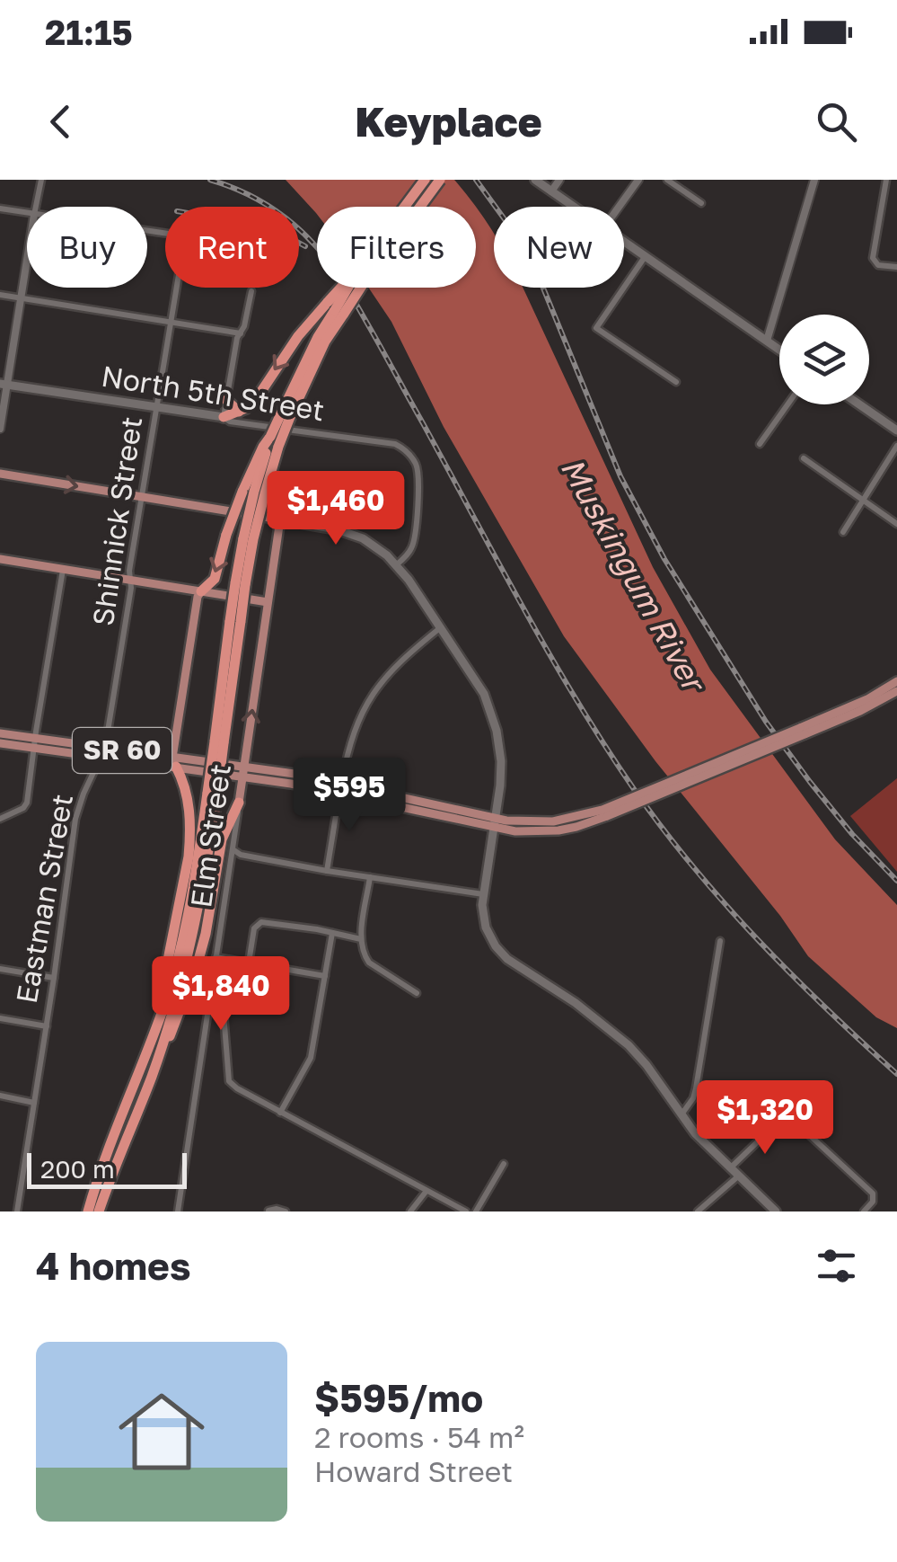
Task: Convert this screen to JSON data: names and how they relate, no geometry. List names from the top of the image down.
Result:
{
  "streets": {
    "main road": ["North 5th Street", "SR 60", "Elm Street"],
    "street": ["Shinnick Street", "Eastman Street"]
  },
  "crossings": [
    ["North 5th Street", "Shinnick Street"],
    ["Shinnick Street", "SR 60"],
    ["Shinnick Street", "Eastman Street"],
    ["SR 60", "Elm Street"],
    ["SR 60", "Eastman Street"]
  ],
  "water": ["Muskingum River"],
  "scale_bar": "200 m",
  "page": {
    "status": "21:15",
    "header": "Keyplace",
    "chip": [
      "Buy",
      "Rent",
      "Filters",
      "New"
    ],
    "price": [
      "$1,460",
      "$595",
      "$1,840",
      "$1,320"
    ],
    "scale": "200 m",
    "heading": "4 homes",
    "list": [
      {
        "name": "$595/mo",
        "note": "2 rooms · 54 m² · Howard Street"
      }
    ]
  }
}
